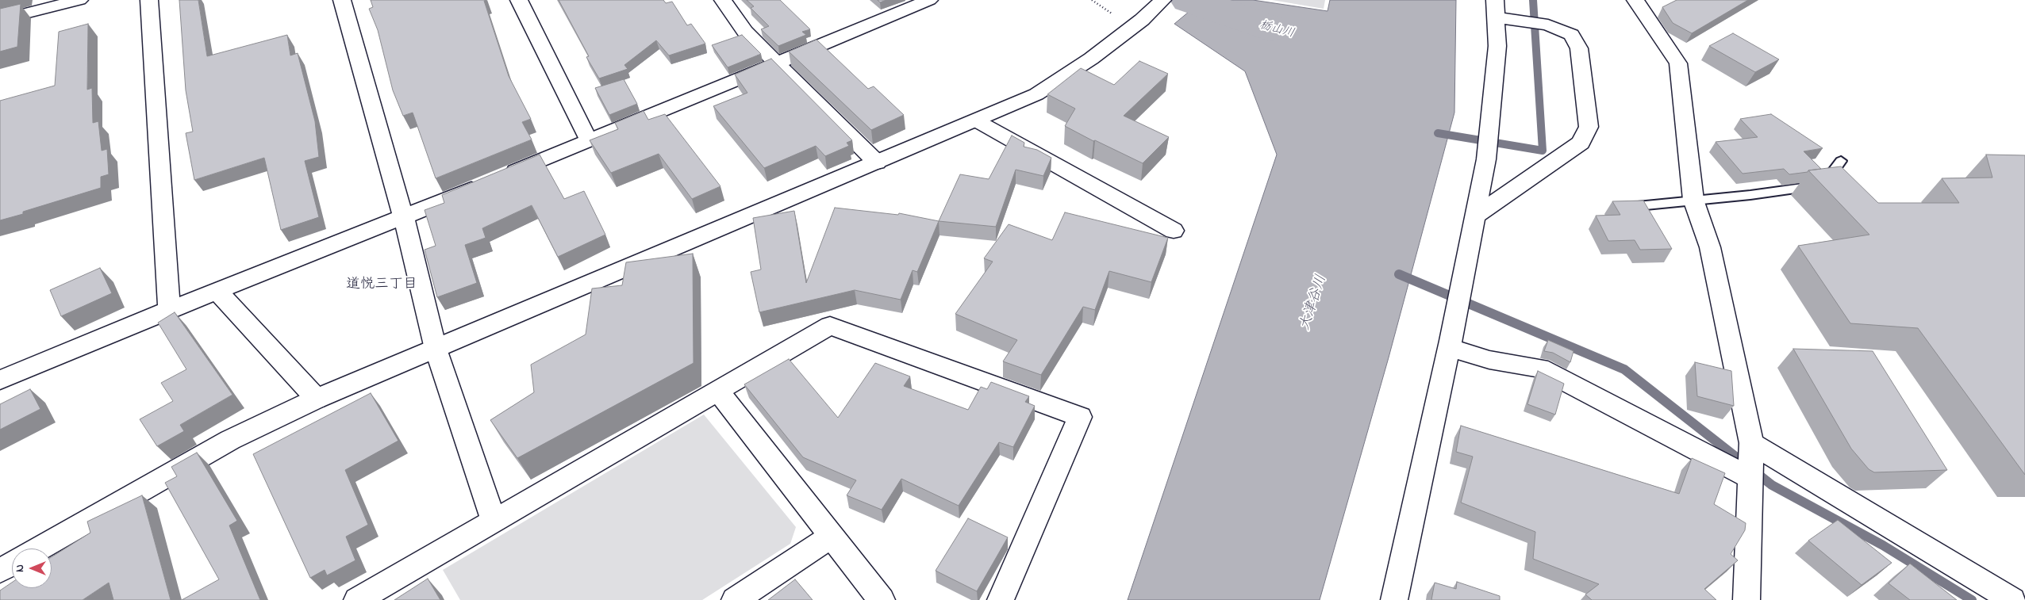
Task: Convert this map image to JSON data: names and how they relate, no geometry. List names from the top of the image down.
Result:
{
  "districts": ["道悦三丁目"],
  "water": ["栃山川", "大津谷川"],
  "north": "left"
}
